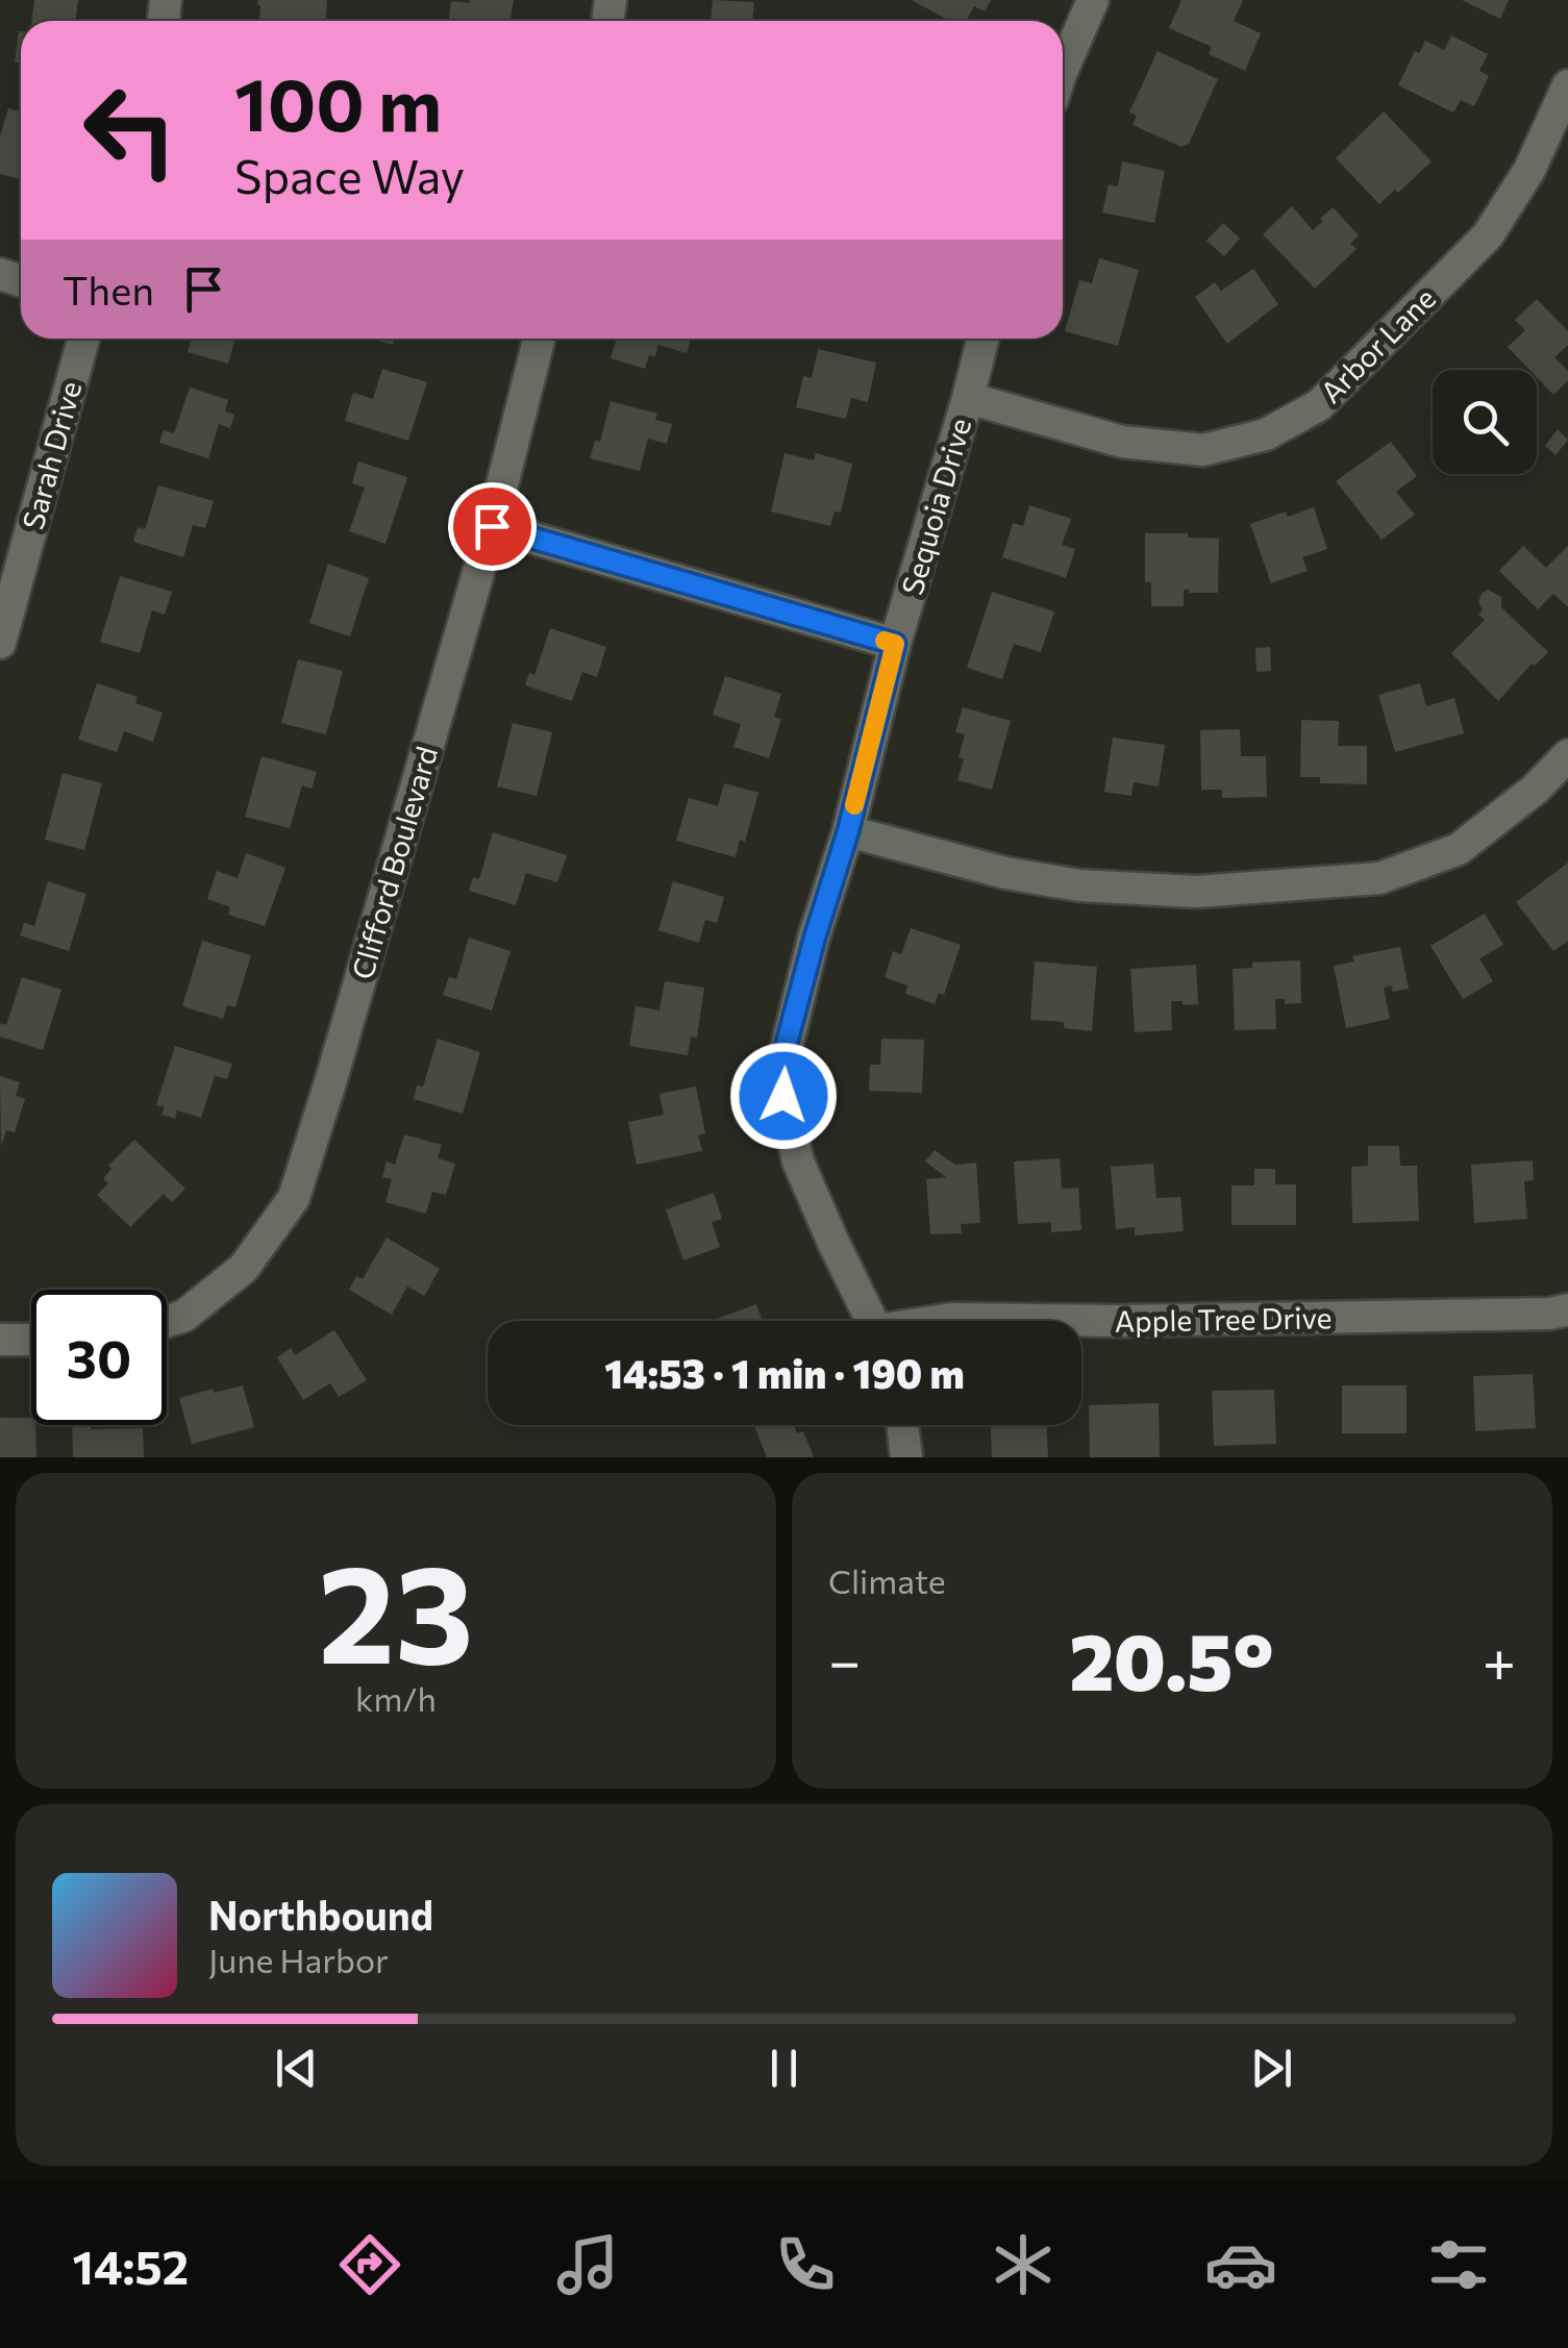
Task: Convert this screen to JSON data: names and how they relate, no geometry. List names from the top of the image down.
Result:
{
  "streets": {
    "street": [
      "Arbor Lane",
      "Sarah Drive",
      "Sequoia Drive",
      "Clifford Boulevard",
      "Apple Tree Drive"
    ]
  },
  "crossings": [
    ["Arbor Lane", "Sequoia Drive"]
  ],
  "page": {
    "turn": ["100 m", "Space Way"],
    "then": "Then",
    "limit": "30",
    "trip": "14:53 · 1 min · 190 m",
    "tile": [
      ["23", "km/h"],
      "Climate"
    ],
    "heat": ["−", "20.5°", "+"],
    "song": ["Northbound", "June Harbor"],
    "tabs": "14:52"
  }
}
